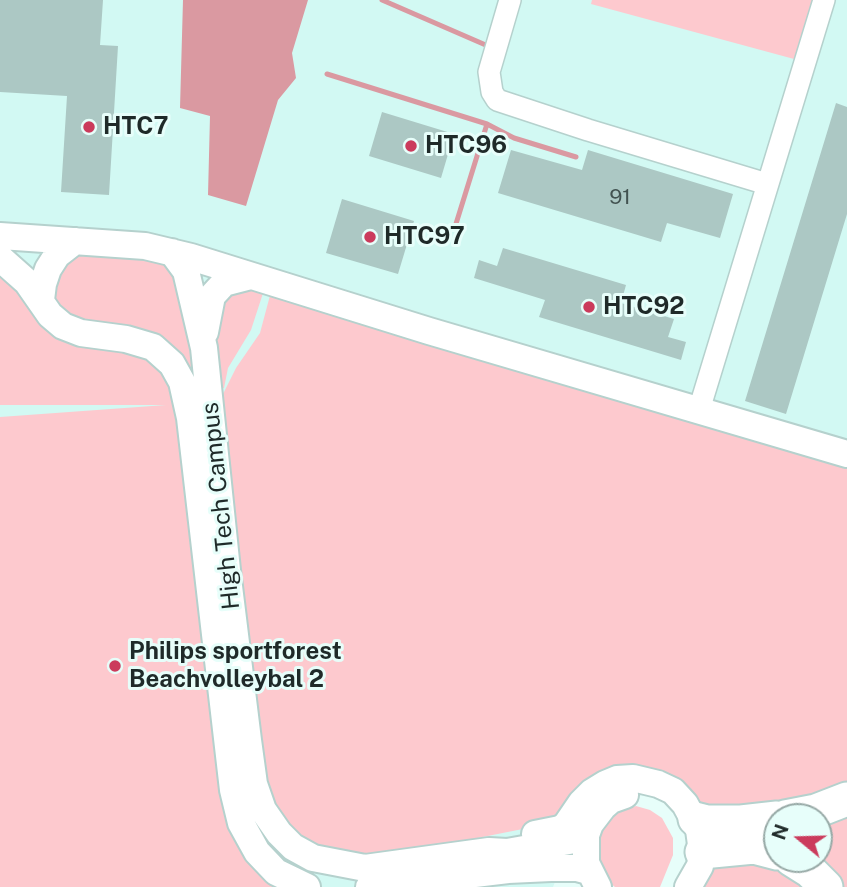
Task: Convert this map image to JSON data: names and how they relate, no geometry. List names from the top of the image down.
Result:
{
  "streets": {
    "street": ["High Tech Campus"]
  },
  "places": [
    "HTC7",
    "HTC96",
    "HTC97",
    "HTC92",
    "Philips sportforest Beachvolleybal 2"
  ],
  "house_numbers": ["91"],
  "north": "left"
}
